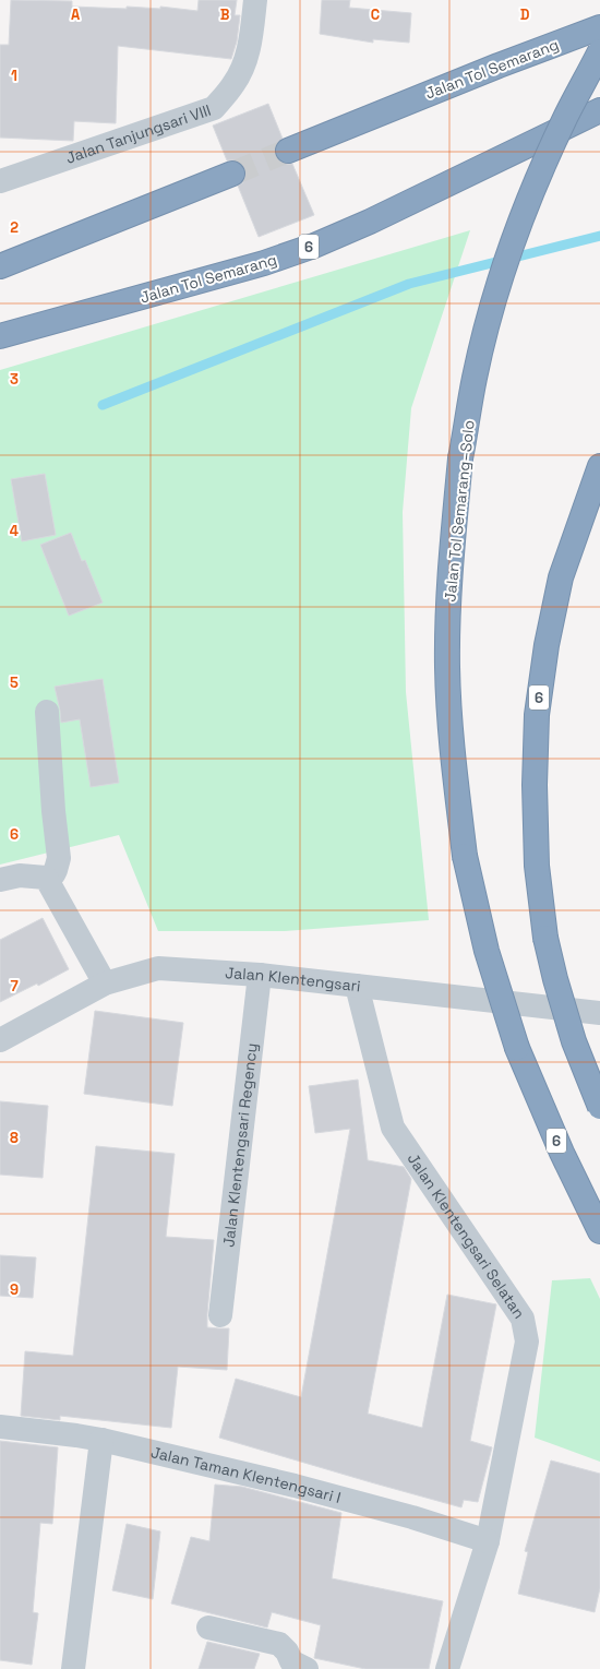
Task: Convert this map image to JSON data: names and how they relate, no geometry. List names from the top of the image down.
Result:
{
  "streets": {
    "highway": ["Jalan Tol Semarang", "6", "Jalan Tol Semarang–Solo"],
    "street": [
      "Jalan Tanjungsari VIII",
      "Jalan Klentengsari",
      "Jalan Klentengsari Regency",
      "Jalan Klentengsari Selatan",
      "Jalan Taman Klentengsari I"
    ]
  },
  "crossings": [
    ["Jalan Klentengsari", "Jalan Klentengsari Regency"],
    ["Jalan Klentengsari", "Jalan Klentengsari Selatan"],
    ["Jalan Klentengsari Selatan", "Jalan Taman Klentengsari I"]
  ],
  "grid": {
    "columns": [
      "A",
      "B",
      "C",
      "D"
    ],
    "rows": [
      "1",
      "2",
      "3",
      "4",
      "5",
      "6",
      "7",
      "8",
      "9"
    ]
  }
}
